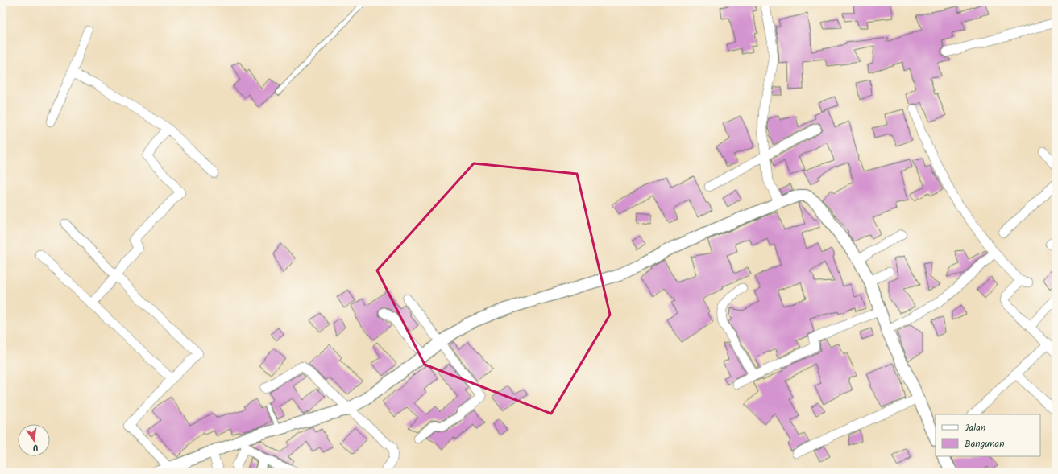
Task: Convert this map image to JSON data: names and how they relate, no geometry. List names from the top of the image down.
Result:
{
  "legend": ["Jalan", "Bangunan"],
  "north": "bottom"
}
